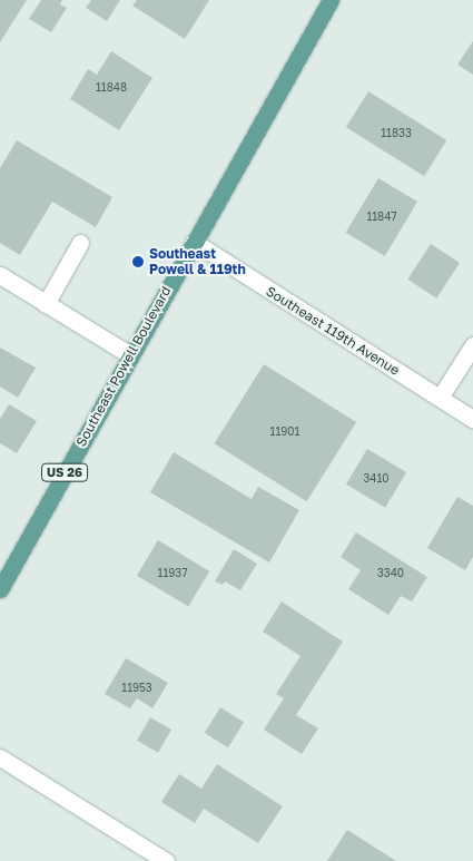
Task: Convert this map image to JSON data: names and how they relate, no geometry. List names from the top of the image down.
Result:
{
  "streets": {
    "main road": ["Southeast Powell Boulevard", "US 26"],
    "street": ["Southeast 119th Avenue"]
  },
  "crossings": [
    ["Southeast 119th Avenue", "Southeast Powell Boulevard"]
  ],
  "places": ["Southeast Powell & 119th"],
  "house_numbers": [
    "11848",
    "11833",
    "11847",
    "11901",
    "3410",
    "11937",
    "3340",
    "11953"
  ]
}
